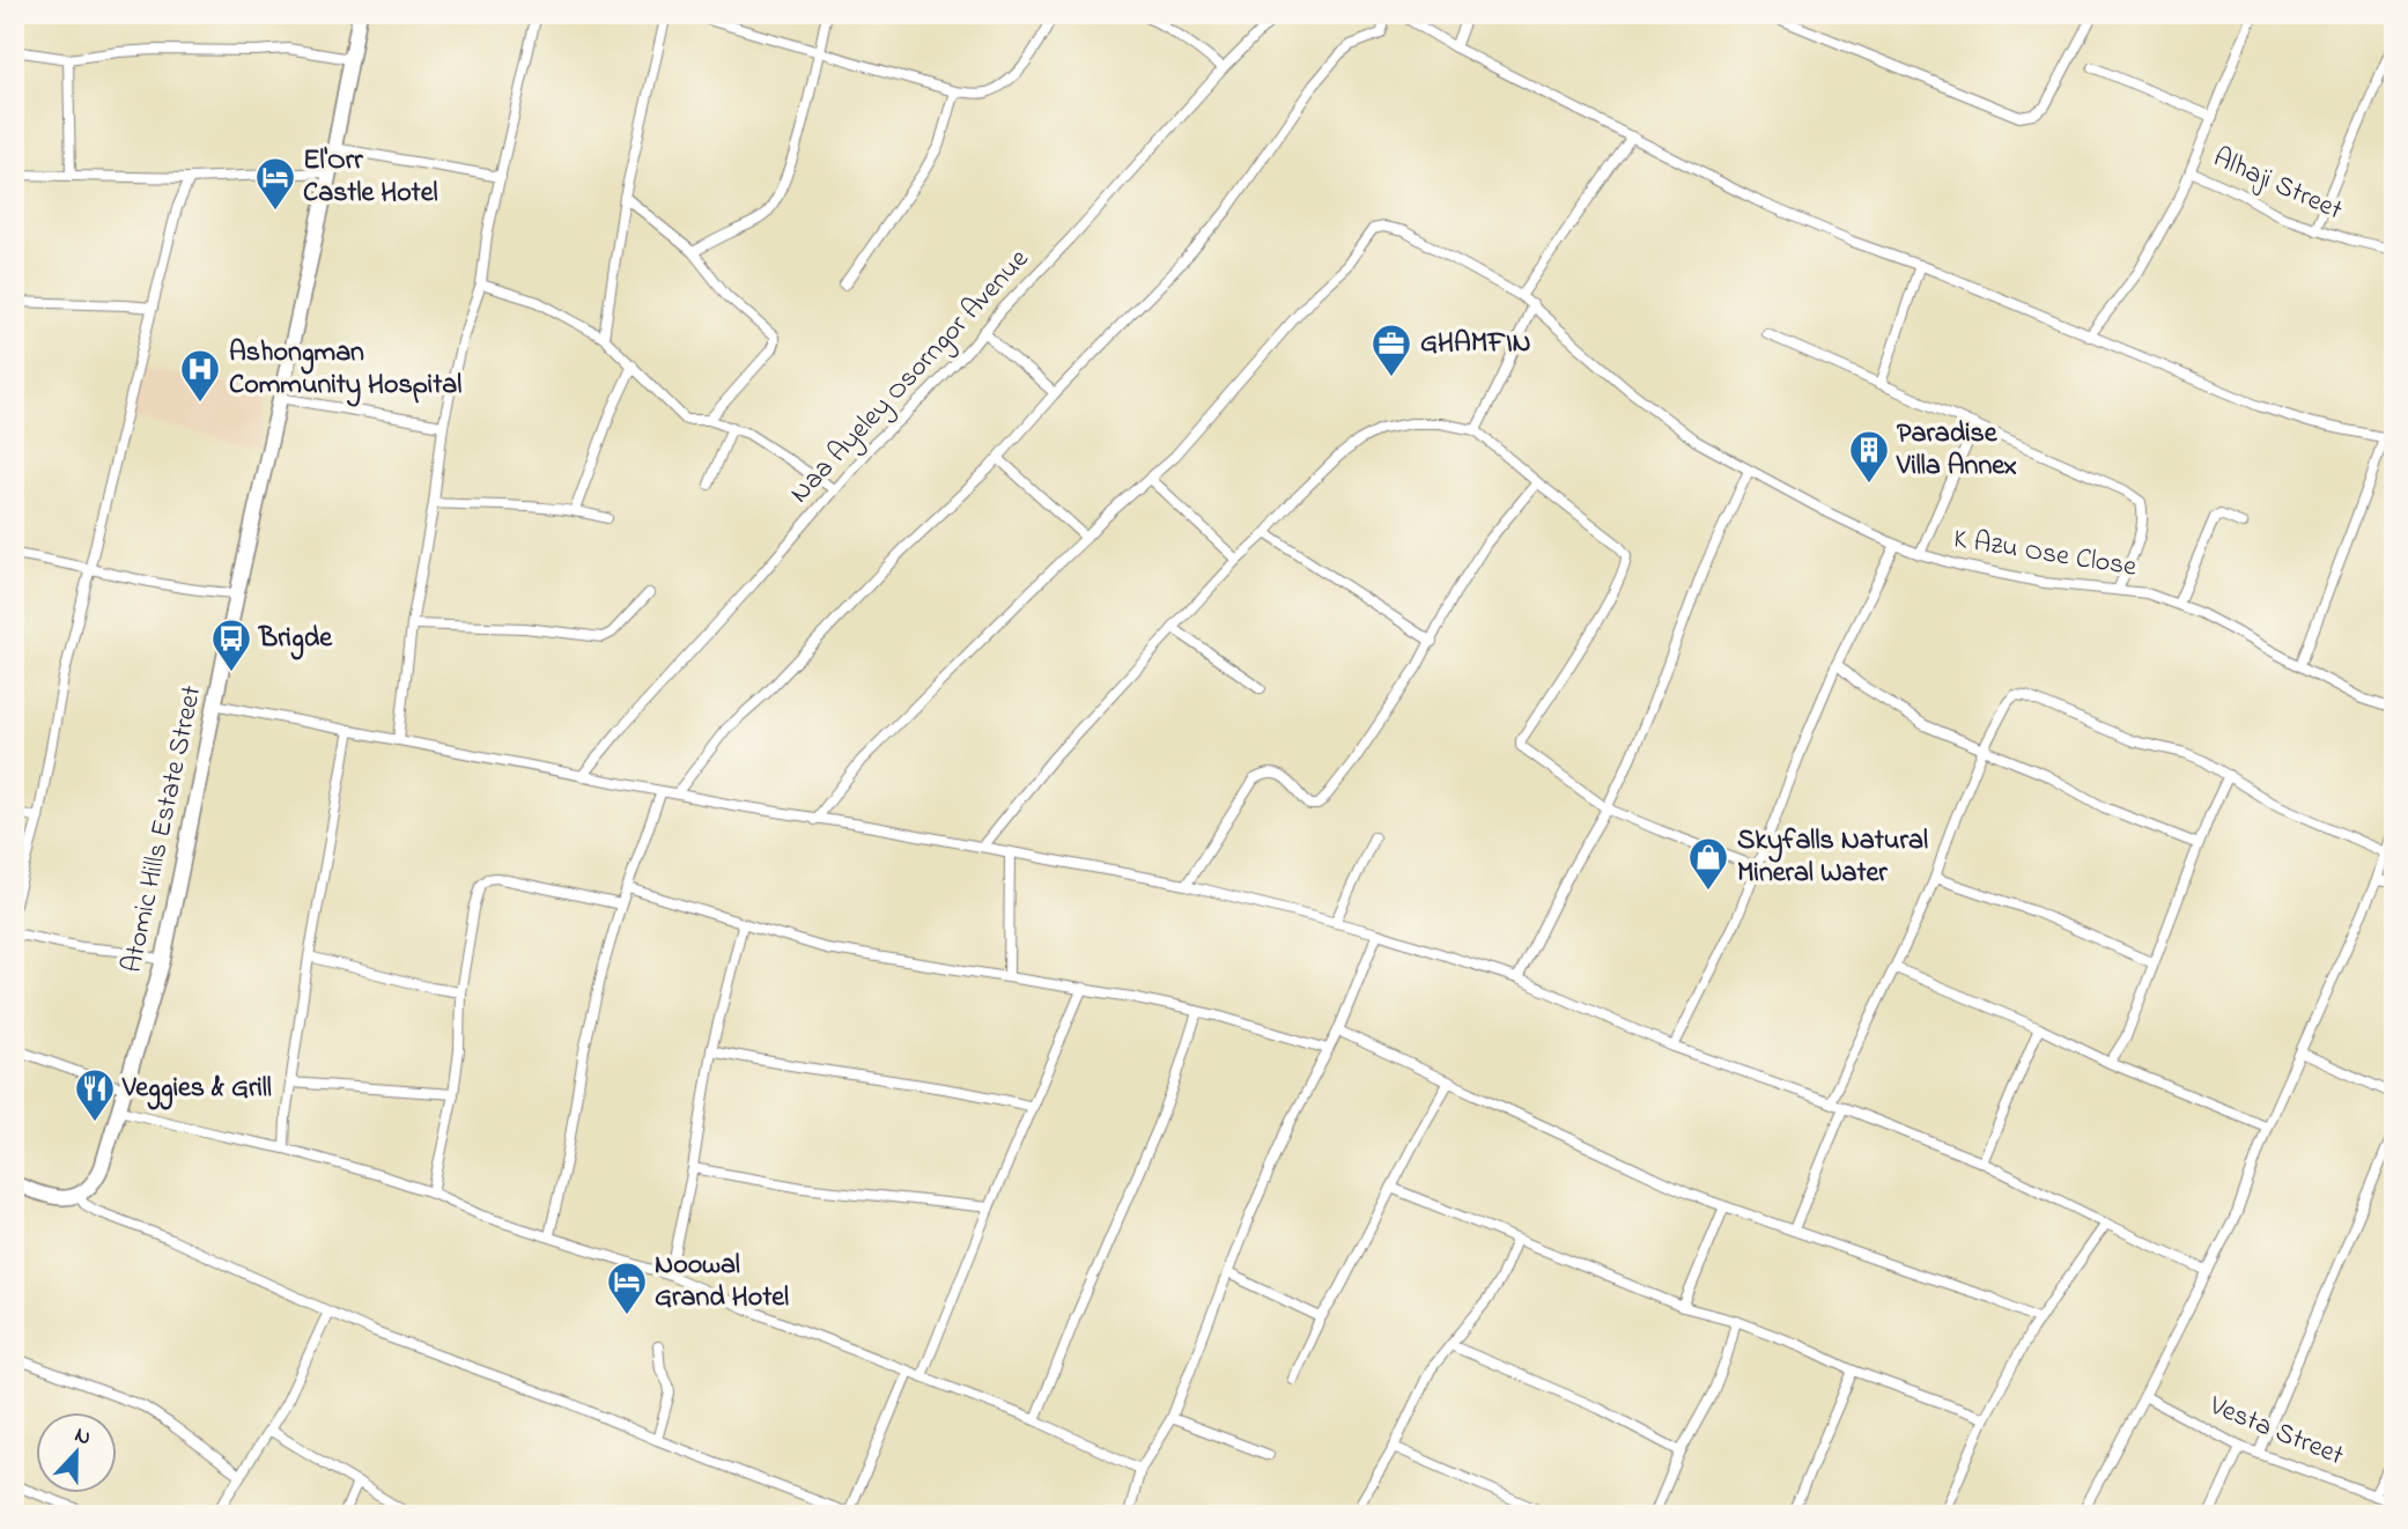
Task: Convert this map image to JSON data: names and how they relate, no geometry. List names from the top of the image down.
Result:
{
  "streets": {
    "street": [
      "Alhaji Street",
      "Naa Ayeley Osorngor Avenue",
      "K Azu Ose Close",
      "Atomic Hills Estate Street",
      "Vesta Street"
    ]
  },
  "places": {
    "hotel": ["El'Orr Castle Hotel", "Noowal Grand Hotel"],
    "office": ["GHAMFIN"],
    "hospital": ["Ashongman Community Hospital"],
    "building": ["Paradise Villa Annex"],
    "bus stop": ["Brigde"],
    "shop": ["Skyfalls Natural Mineral Water"],
    "restaurant": ["Veggies & Grill"]
  },
  "north": "top"
}
